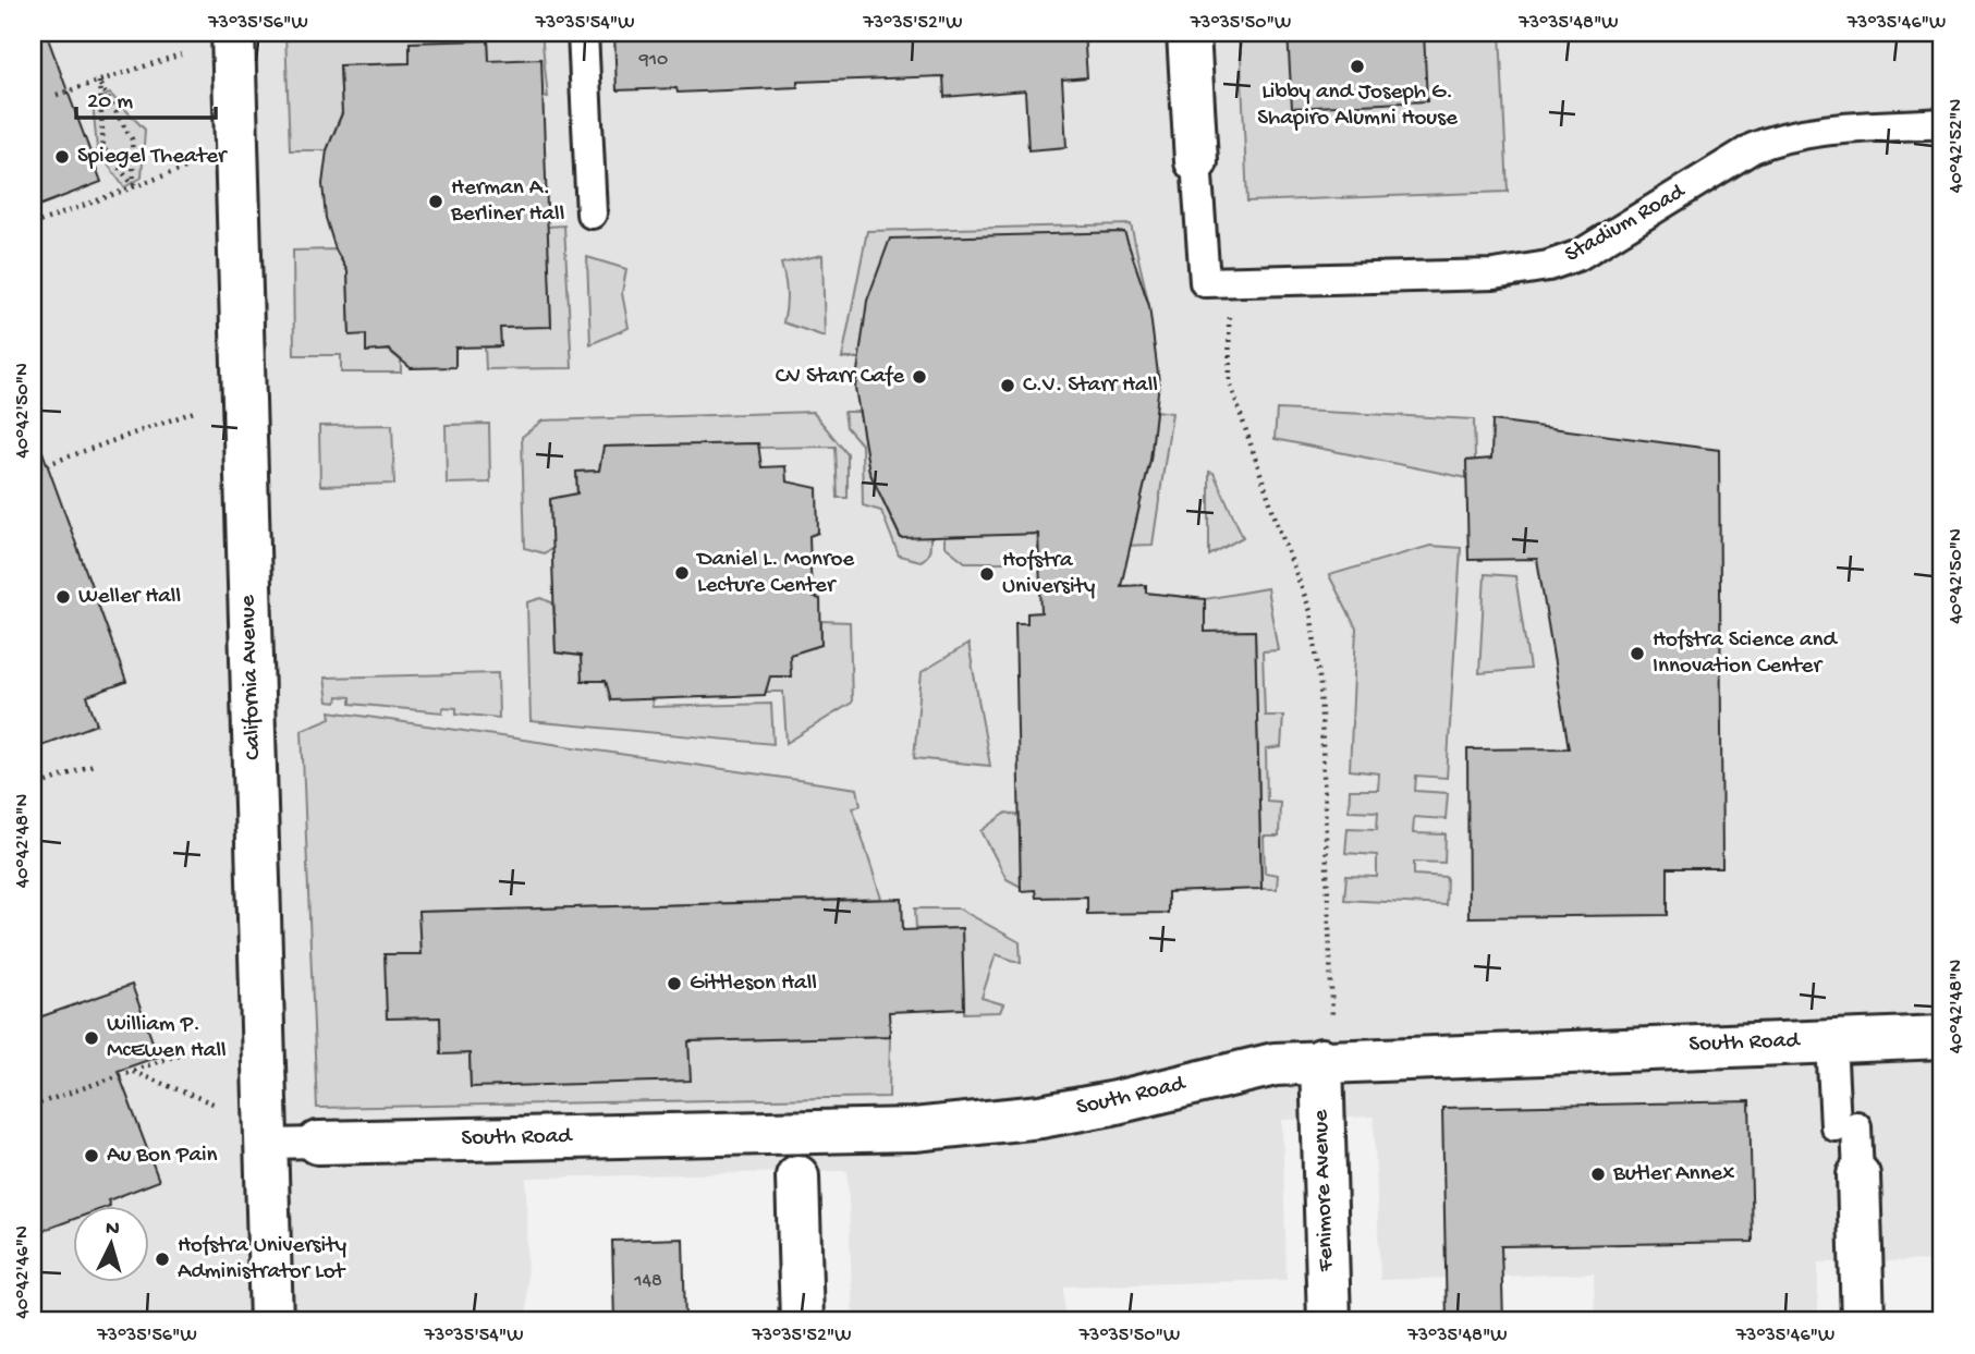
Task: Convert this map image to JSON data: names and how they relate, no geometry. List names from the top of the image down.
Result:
{
  "streets": {
    "street": ["California Avenue", "South Road", "Fenimore Avenue"],
    "lane": ["Stadium Road"]
  },
  "crossings": [
    ["South Road", "Fenimore Avenue"]
  ],
  "places": [
    "Libby and Joseph G. Shapiro Alumni House",
    "Spiegel Theater",
    "Herman A. Berliner Hall",
    "CV Starr Cafe",
    "C.V. Starr Hall",
    "Daniel L. Monroe Lecture Center",
    "Hofstra University",
    "Weller Hall",
    "Hofstra Science and Innovation Center",
    "Gittleson Hall",
    "William P. McEwen Hall",
    "Au Bon Pain",
    "Butler Annex",
    "Hofstra University Administrator Lot"
  ],
  "house_numbers": ["910", "148"],
  "scale_bar": "20 m",
  "north": "top",
  "coordinates": [
    "73°35'56\"W",
    "73°35'54\"W",
    "73°35'52\"W",
    "73°35'50\"W",
    "73°35'48\"W",
    "73°35'46\"W",
    "40°42'52\"N",
    "40°42'50\"N",
    "40°42'48\"N",
    "40°42'46\"N"
  ]
}
